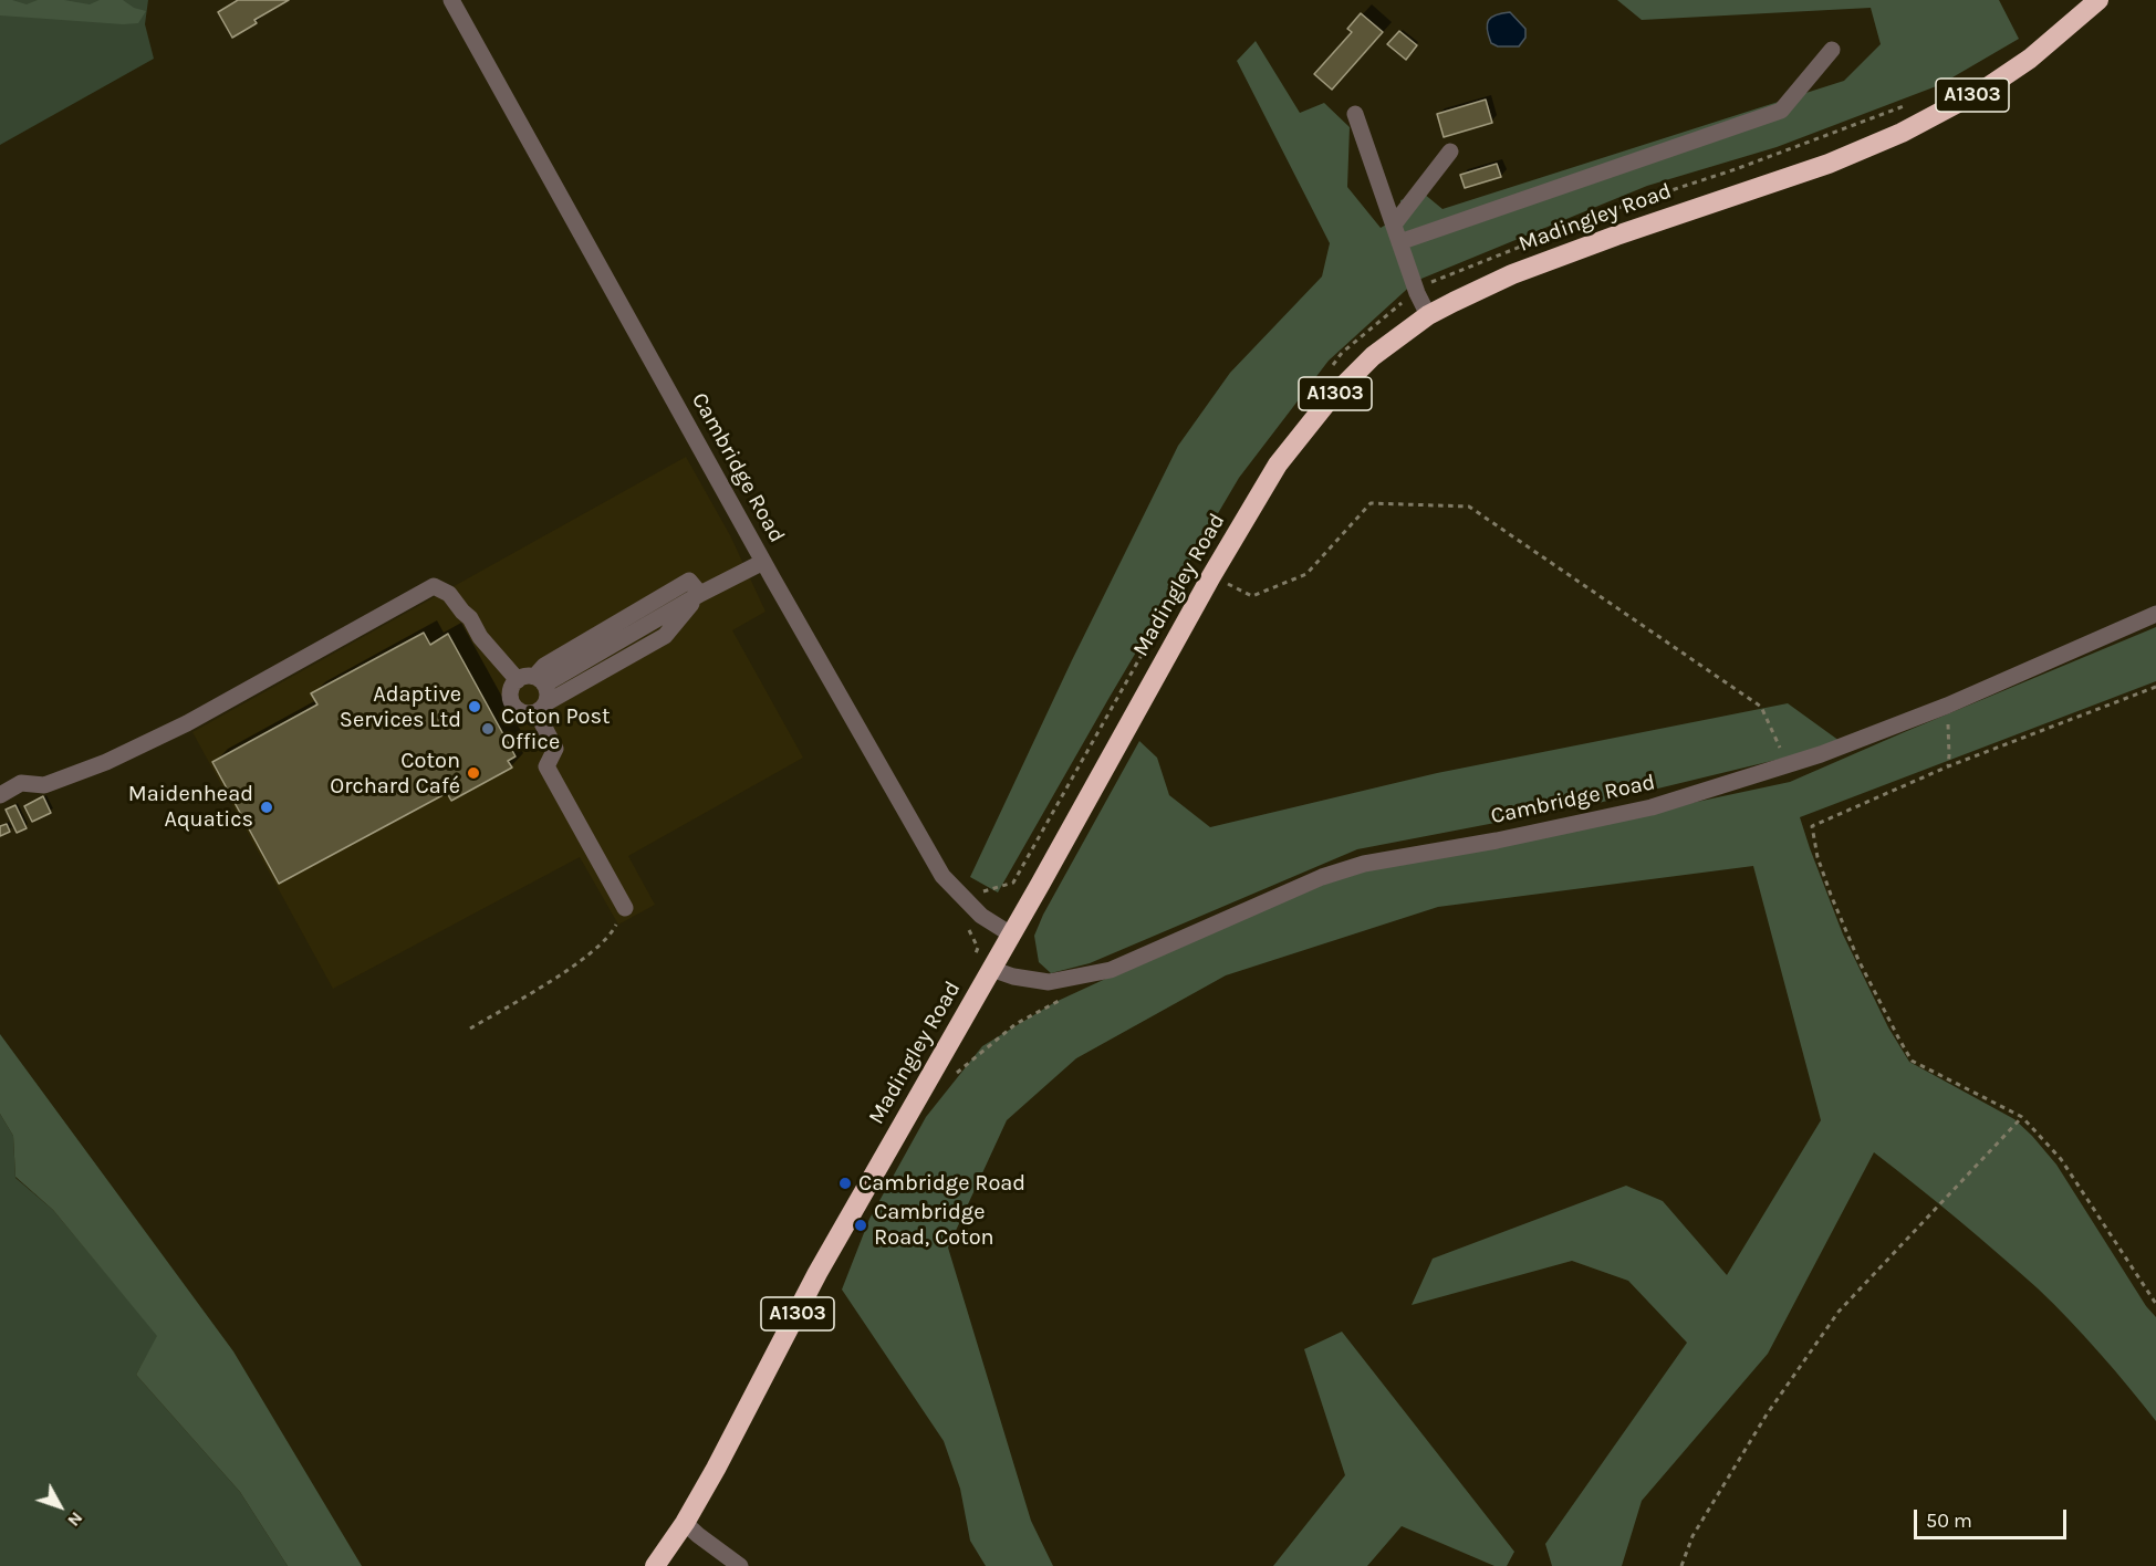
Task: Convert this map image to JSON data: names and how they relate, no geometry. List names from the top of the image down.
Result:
{
  "streets": {
    "highway": ["A1303", "Madingley Road"],
    "street": ["Cambridge Road"]
  },
  "crossings": [
    ["Madingley Road", "Cambridge Road"]
  ],
  "places": [
    "Adaptive Services Ltd",
    "Coton Post Office",
    "Coton Orchard Café",
    "Maidenhead Aquatics",
    "Cambridge Road",
    "Cambridge Road, Coton"
  ],
  "scale_bar": "50 m",
  "north": "bottom right"
}
